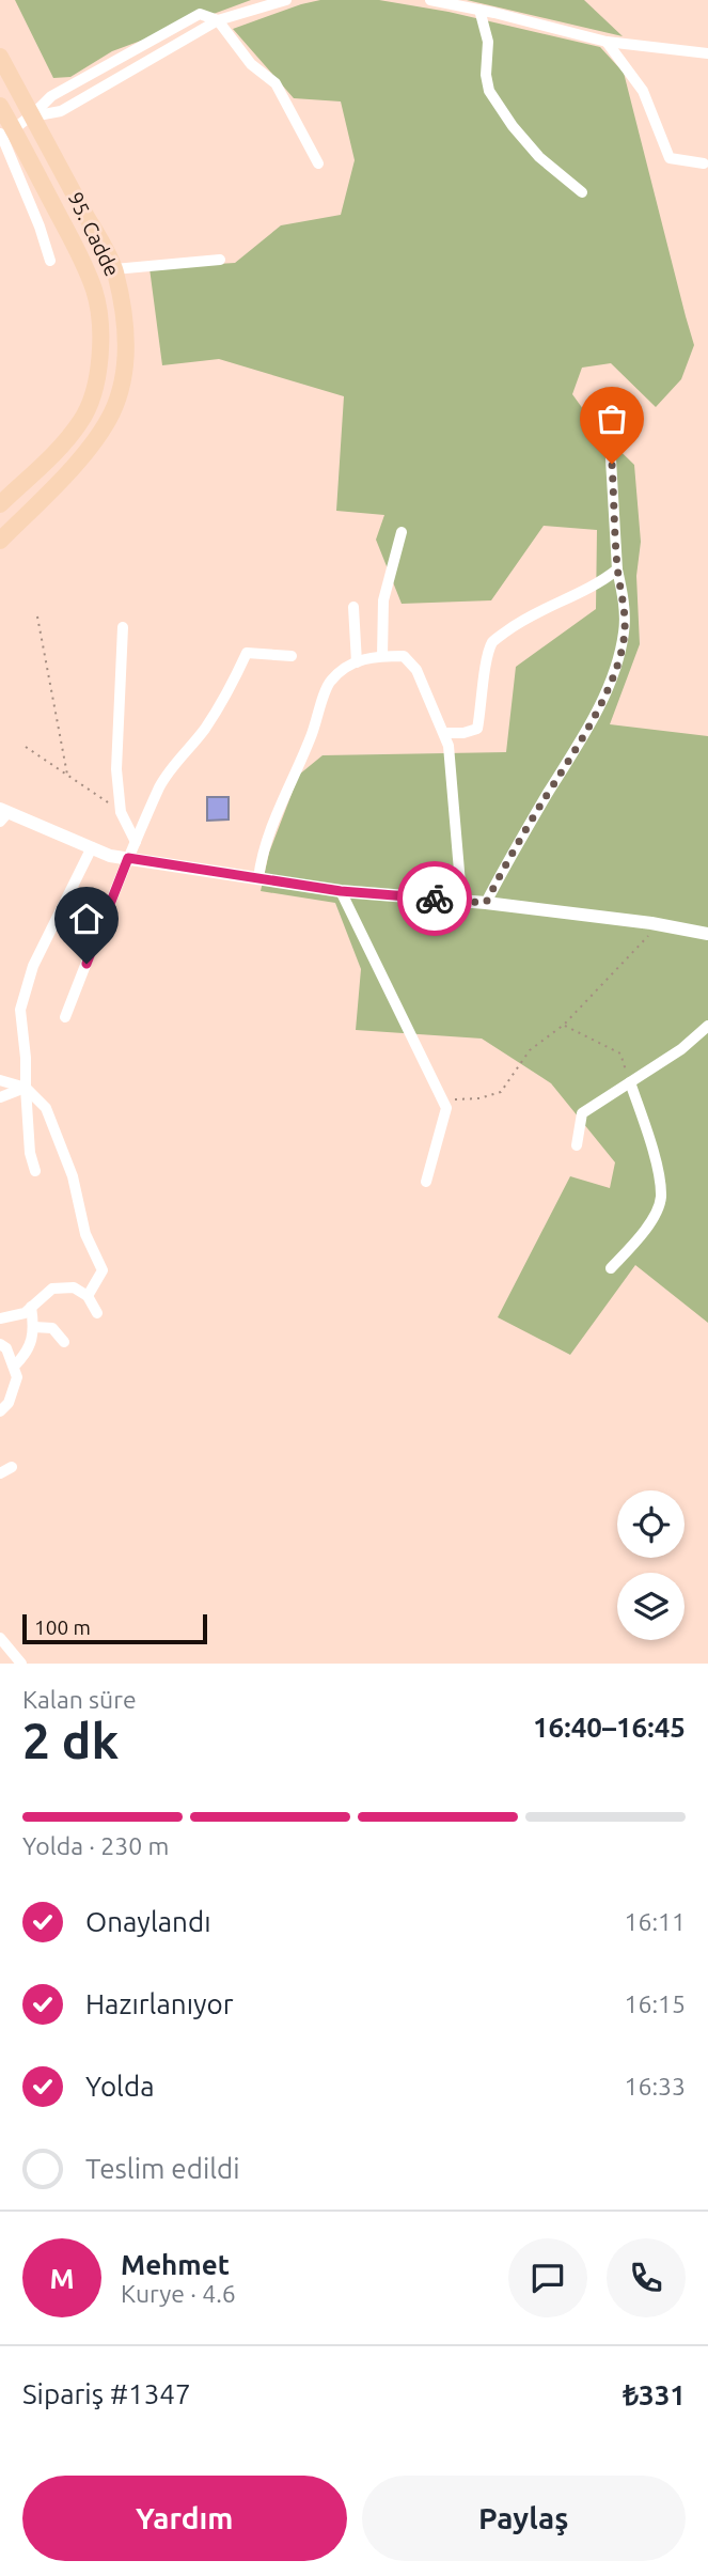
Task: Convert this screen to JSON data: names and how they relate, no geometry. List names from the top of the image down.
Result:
{
  "streets": {
    "main road": ["95. Cadde"]
  },
  "scale_bar": "100 m",
  "page": {
    "scale": "100 m",
    "heading": ["2 dk", "Kalan süre", "16:40–16:45"],
    "panel": [
      "Mehmet",
      "Kurye · 4.6",
      "Sipariş #1347",
      "₺331"
    ],
    "bar": "Yolda · 230 m",
    "list": [
      ["Onaylandı", "16:11"],
      ["Hazırlanıyor", "16:15"],
      ["Yolda", "16:33"],
      "Teslim edildi"
    ],
    "round": "M",
    "buttons": ["Yardım", "Paylaş"]
  }
}
